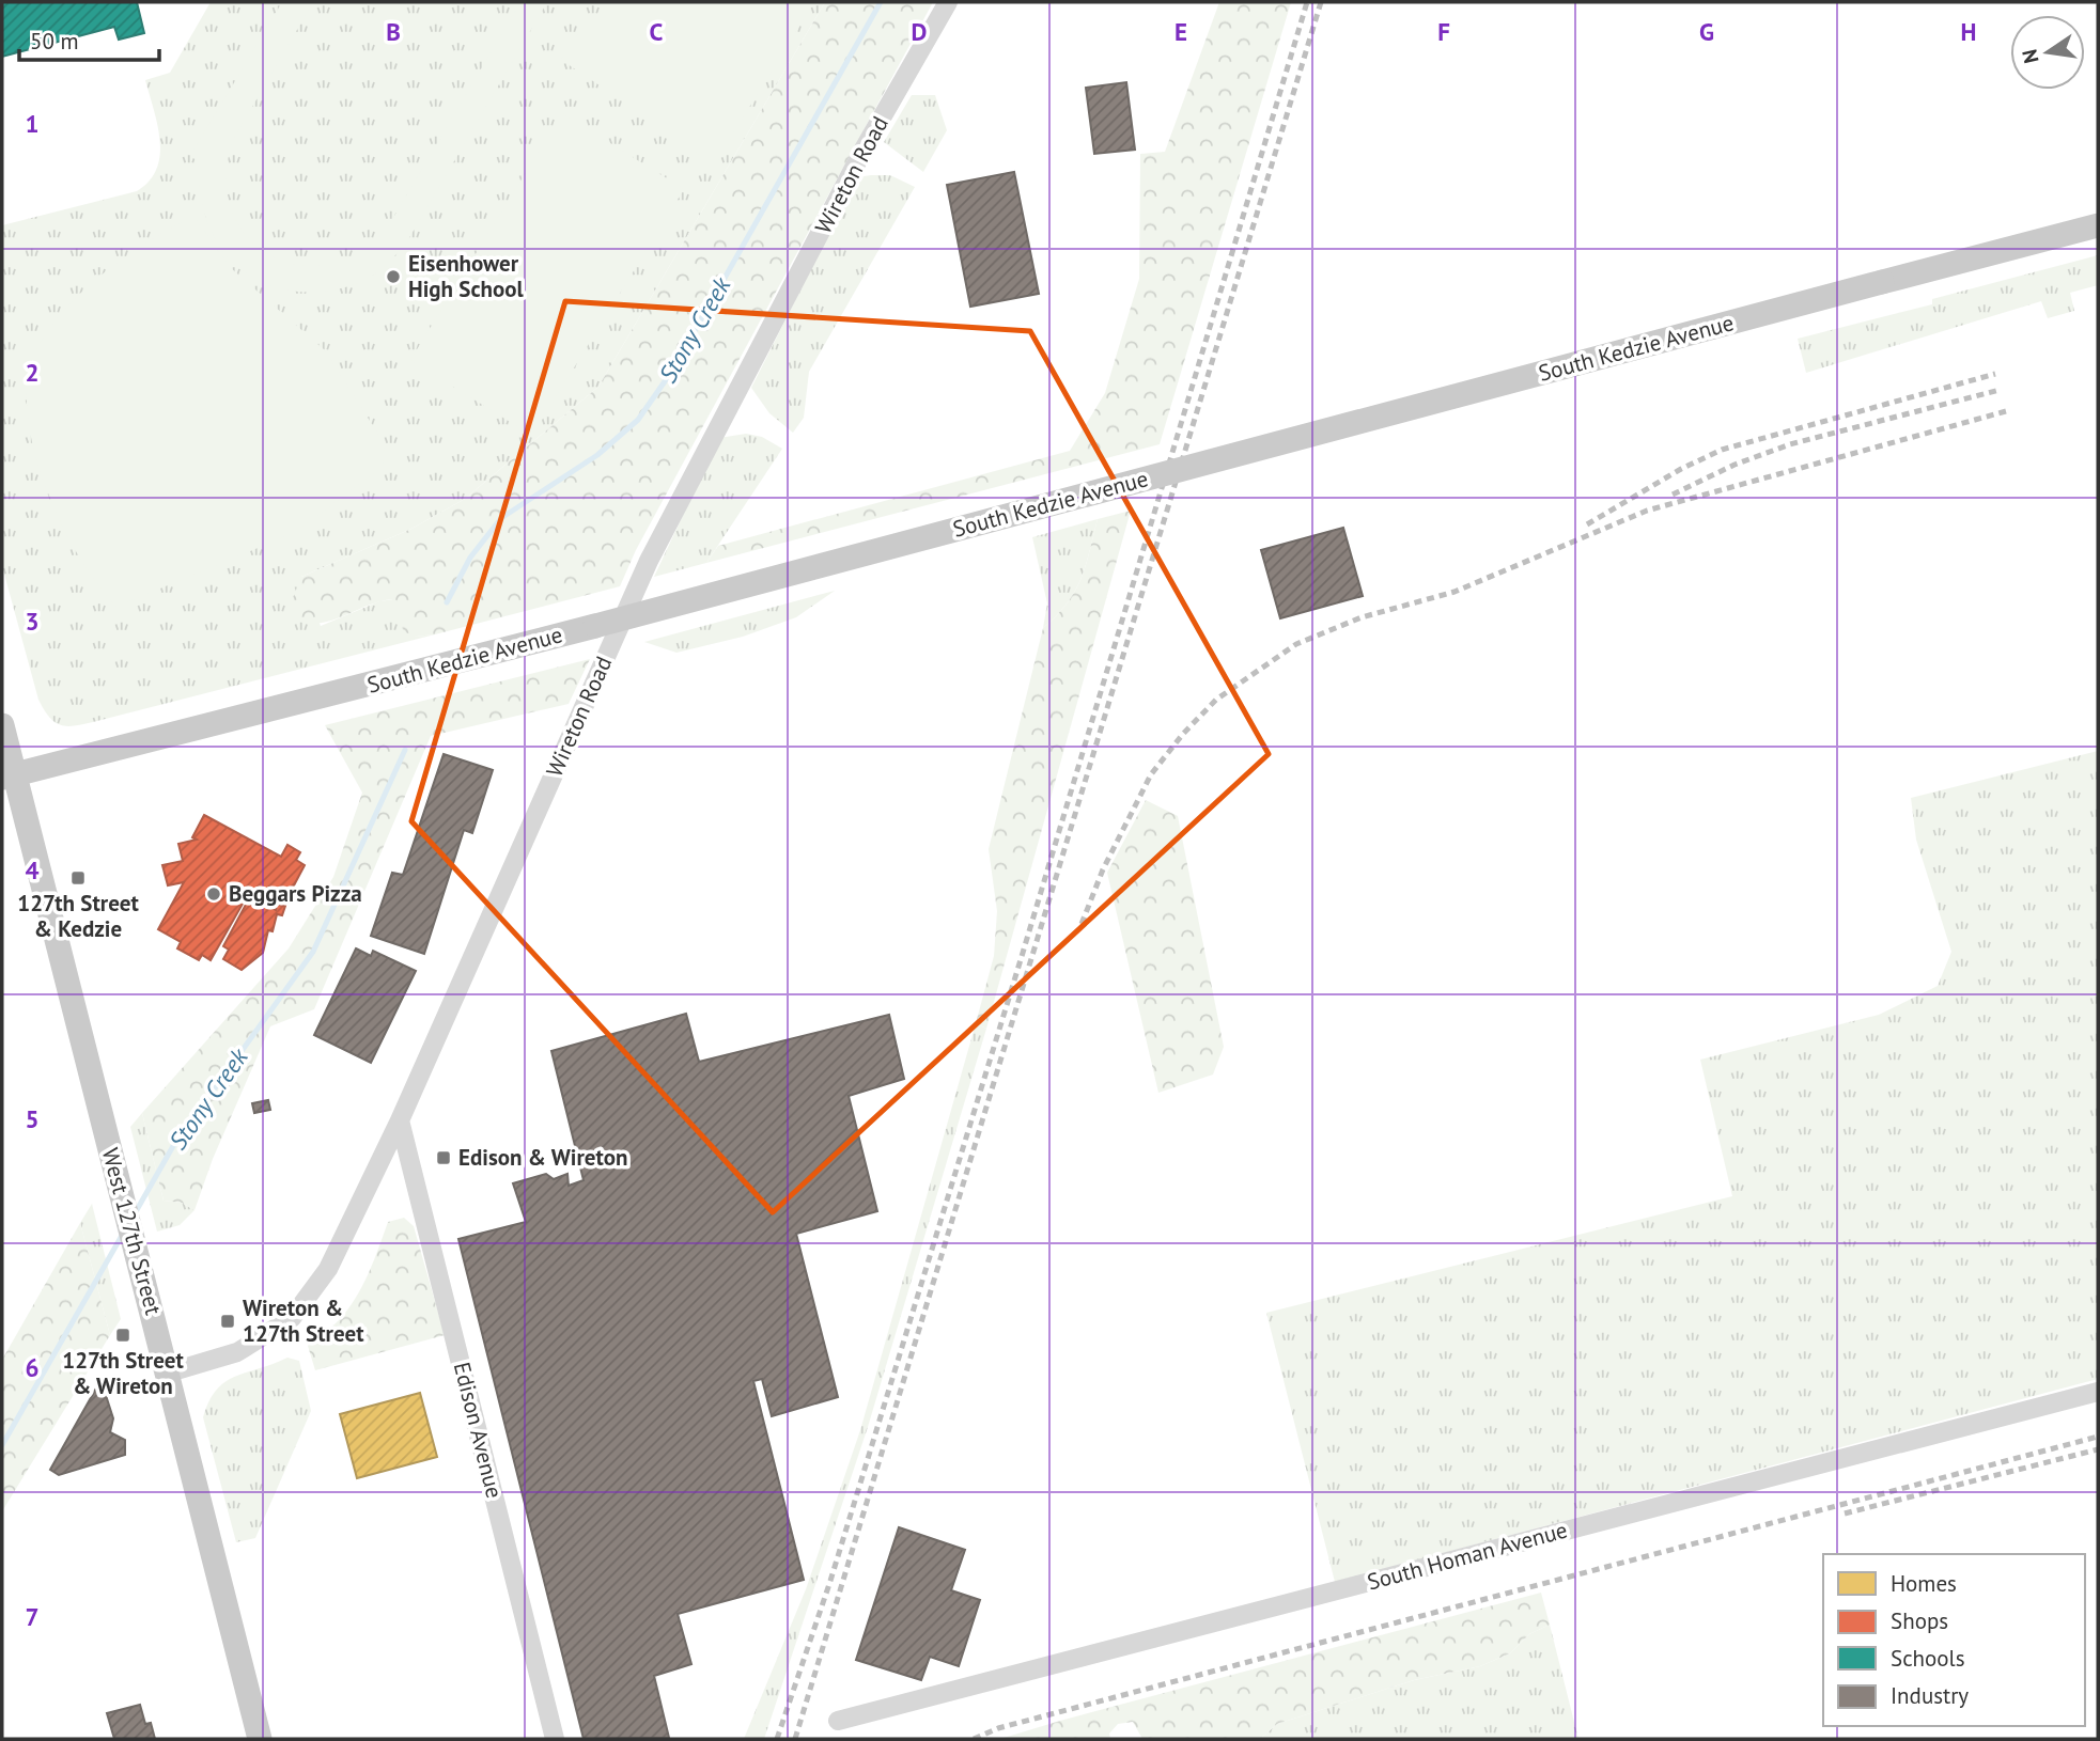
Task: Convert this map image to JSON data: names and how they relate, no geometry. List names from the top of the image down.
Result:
{
  "streets": {
    "main road": ["South Kedzie Avenue", "West 127th Street"],
    "street": ["Wireton Road", "Edison Avenue", "South Homan Avenue"]
  },
  "crossings": [
    ["Wireton Road", "West 127th Street"],
    ["Wireton Road", "Edison Avenue"],
    ["South Kedzie Avenue", "West 127th Street"]
  ],
  "water": ["Stony Creek"],
  "places": {
    "other": ["Eisenhower High School", "Beggars Pizza"],
    "transit": [
      "127th Street & Kedzie",
      "Edison & Wireton",
      "Wireton & 127th Street",
      "127th Street & Wireton"
    ]
  },
  "legend": [
    "Homes",
    "Shops",
    "Schools",
    "Industry"
  ],
  "scale_bar": "50 m",
  "north": "left",
  "grid": {
    "columns": [
      "B",
      "C",
      "D",
      "E",
      "F",
      "G",
      "H"
    ],
    "rows": [
      "1",
      "2",
      "3",
      "4",
      "5",
      "6",
      "7"
    ]
  }
}
